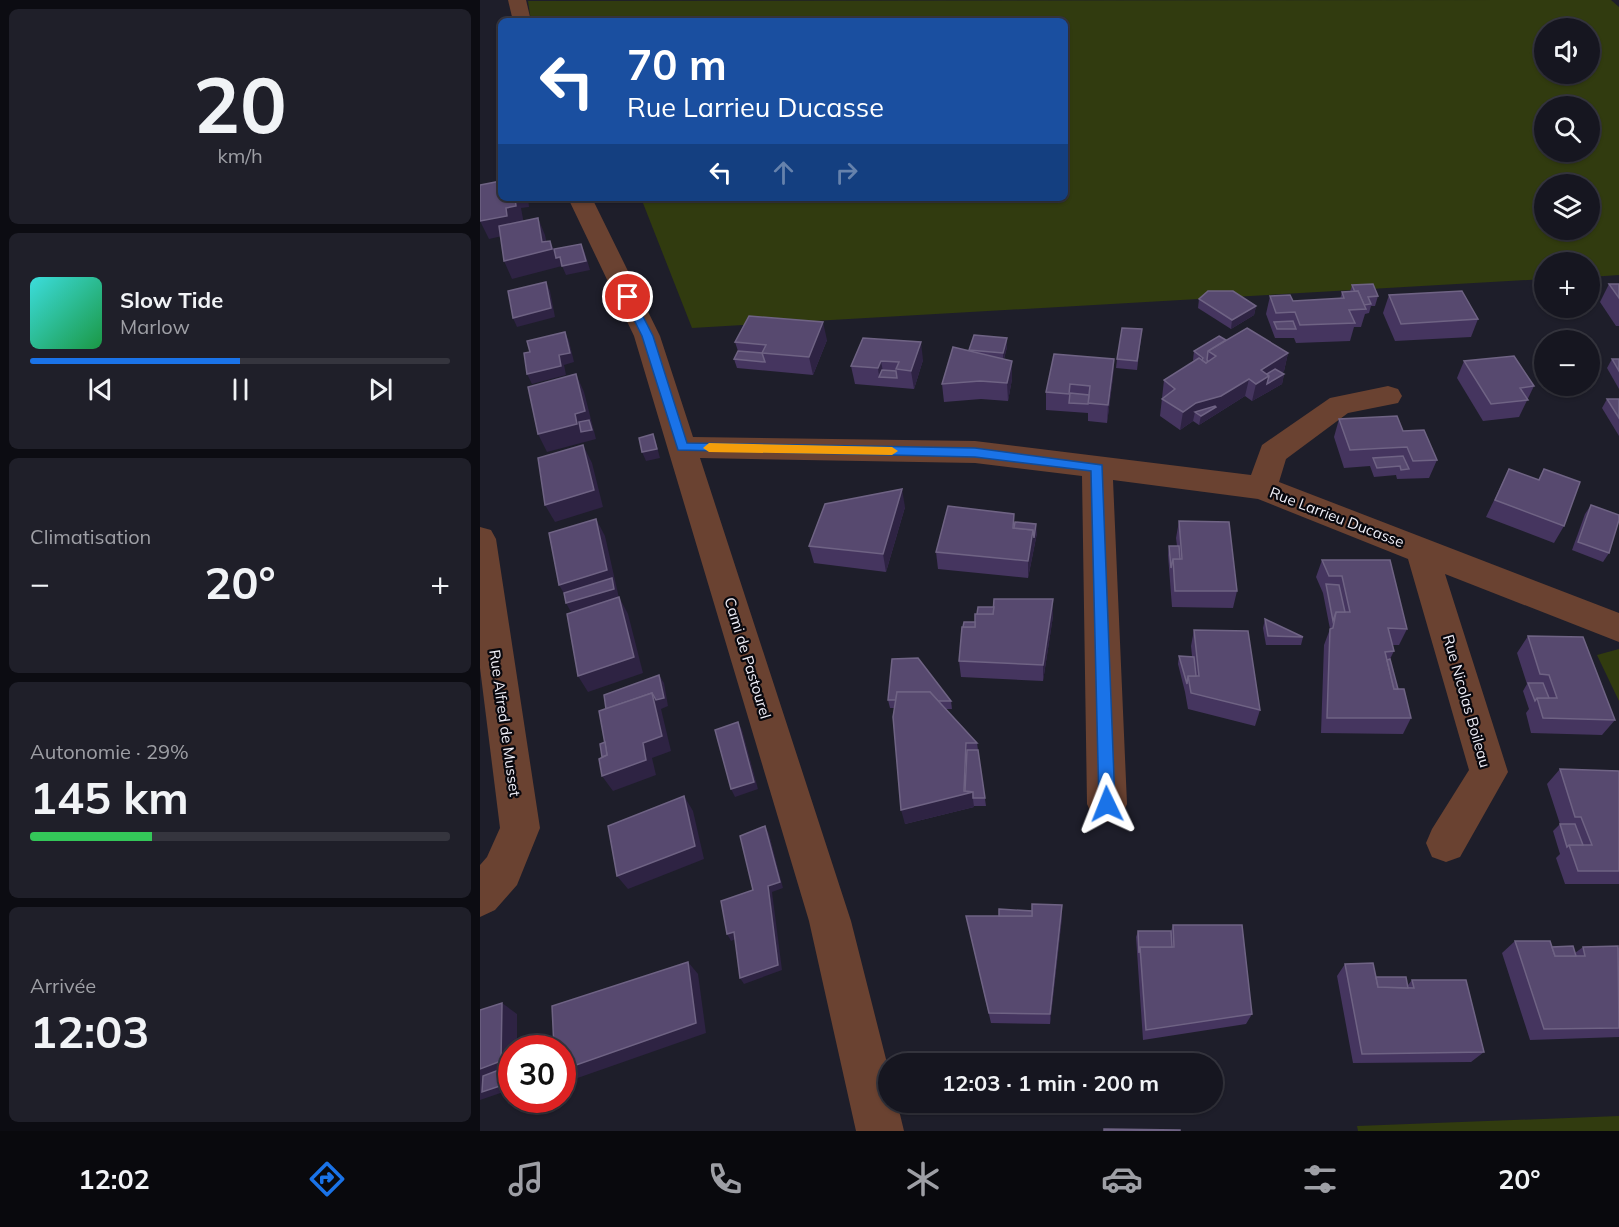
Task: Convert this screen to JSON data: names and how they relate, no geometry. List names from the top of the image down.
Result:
{
  "streets": {
    "street": [
      "Rue Larrieu Ducasse",
      "Cami de Pastourel",
      "Rue Nicolas Boileau",
      "Rue Alfred de Musset"
    ]
  },
  "crossings": [
    ["Rue Larrieu Ducasse", "Cami de Pastourel"],
    ["Rue Larrieu Ducasse", "Rue Nicolas Boileau"]
  ],
  "page": {
    "tile": [
      ["20", "km/h"],
      "Climatisation",
      ["Autonomie · 29%", "145 km"],
      ["Arrivée", "12:03"]
    ],
    "map_buttons": ["+", "−"],
    "turn": ["70 m", "Rue Larrieu Ducasse"],
    "song": ["Slow Tide", "Marlow"],
    "heat": ["−", "20°", "+"],
    "limit": "30",
    "trip": "12:03 · 1 min · 200 m",
    "tabs": ["12:02", "20°"]
  }
}
